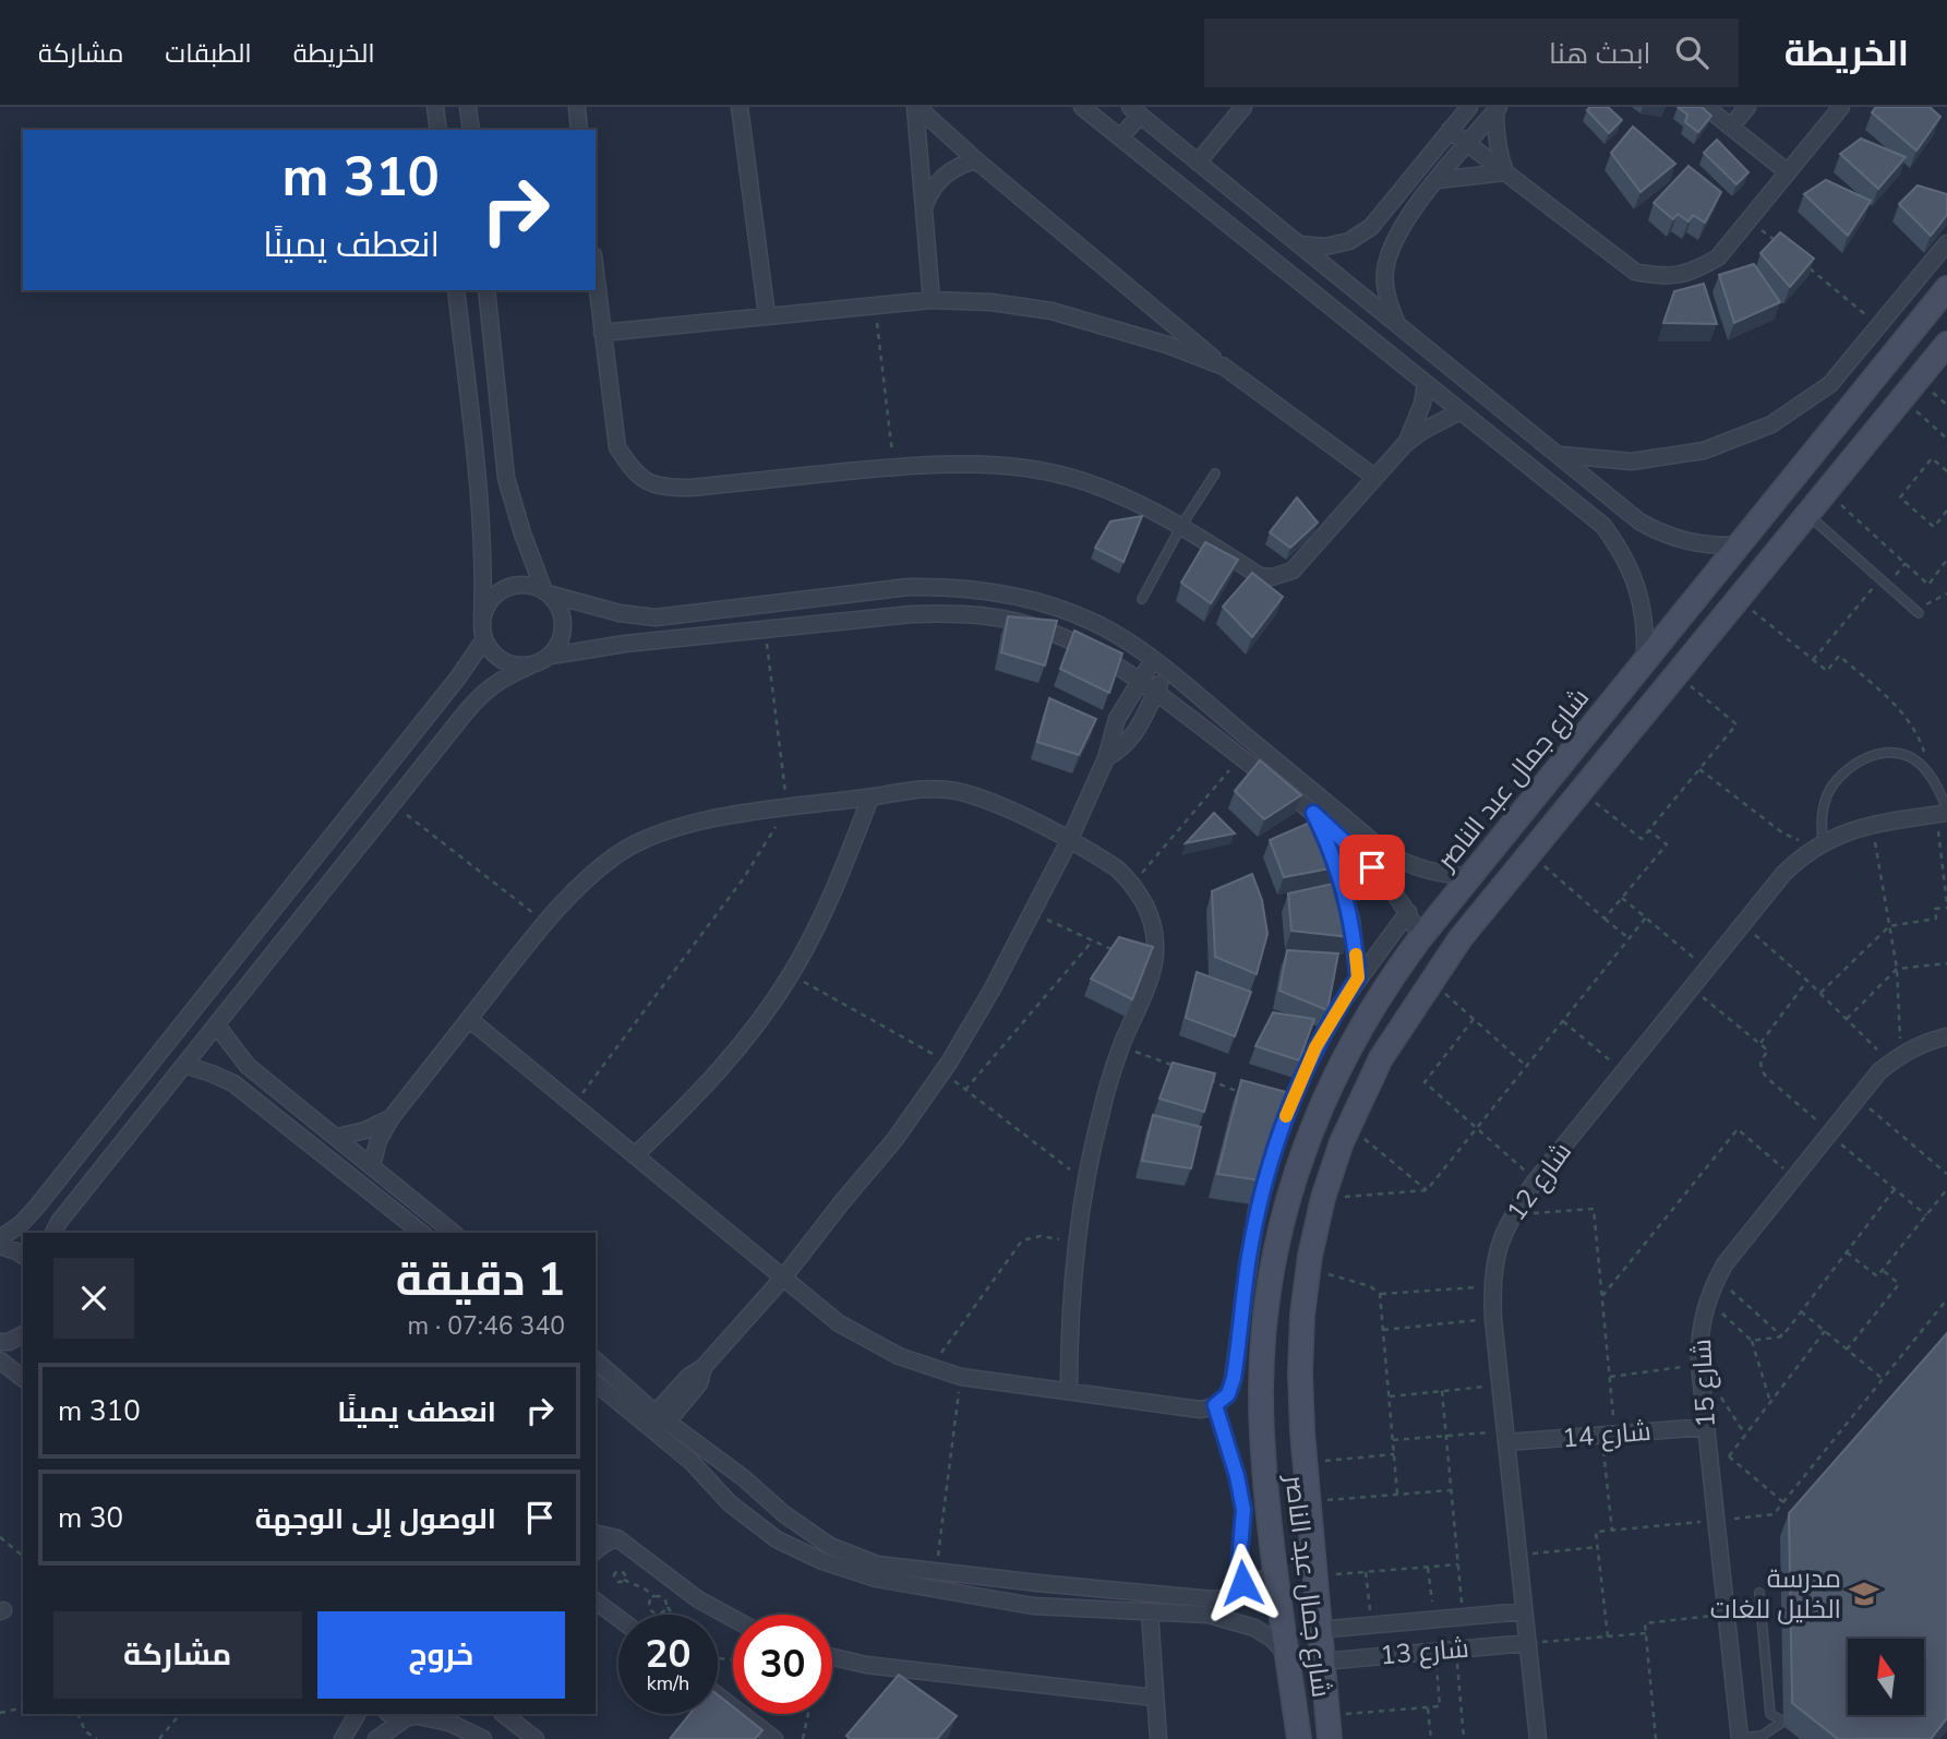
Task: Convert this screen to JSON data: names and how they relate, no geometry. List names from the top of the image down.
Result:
{
  "streets": {
    "main road": ["شارع جمال عبد الناصر"],
    "street": [
      "شارع 12",
      "شارع 15",
      "شارع 14",
      "شارع 13"
    ]
  },
  "crossings": [
    ["شارع جمال عبد الناصر", "شارع 13"],
    ["شارع 12", "شارع 14"],
    ["شارع 12", "شارع 13"],
    ["شارع 15", "شارع 14"]
  ],
  "places": {
    "school or university": ["مدرسة الخليل للغات"]
  },
  "north": "top",
  "page": {
    "header": "الخريطة",
    "search": "ابحث هنا",
    "nav": ["الخريطة", "الطبقات", "مشاركة"],
    "turn": ["310 m", "انعطف يمينًا"],
    "heading": ["1 دقيقة", "340 m · 07:46"],
    "list": [
      {
        "name": "انعطف يمينًا",
        "value": "310 m"
      },
      {
        "name": "الوصول إلى الوجهة",
        "value": "30 m"
      }
    ],
    "buttons": ["خروج", "مشاركة"],
    "speed": "20 km/h",
    "limit": "30"
  }
}
